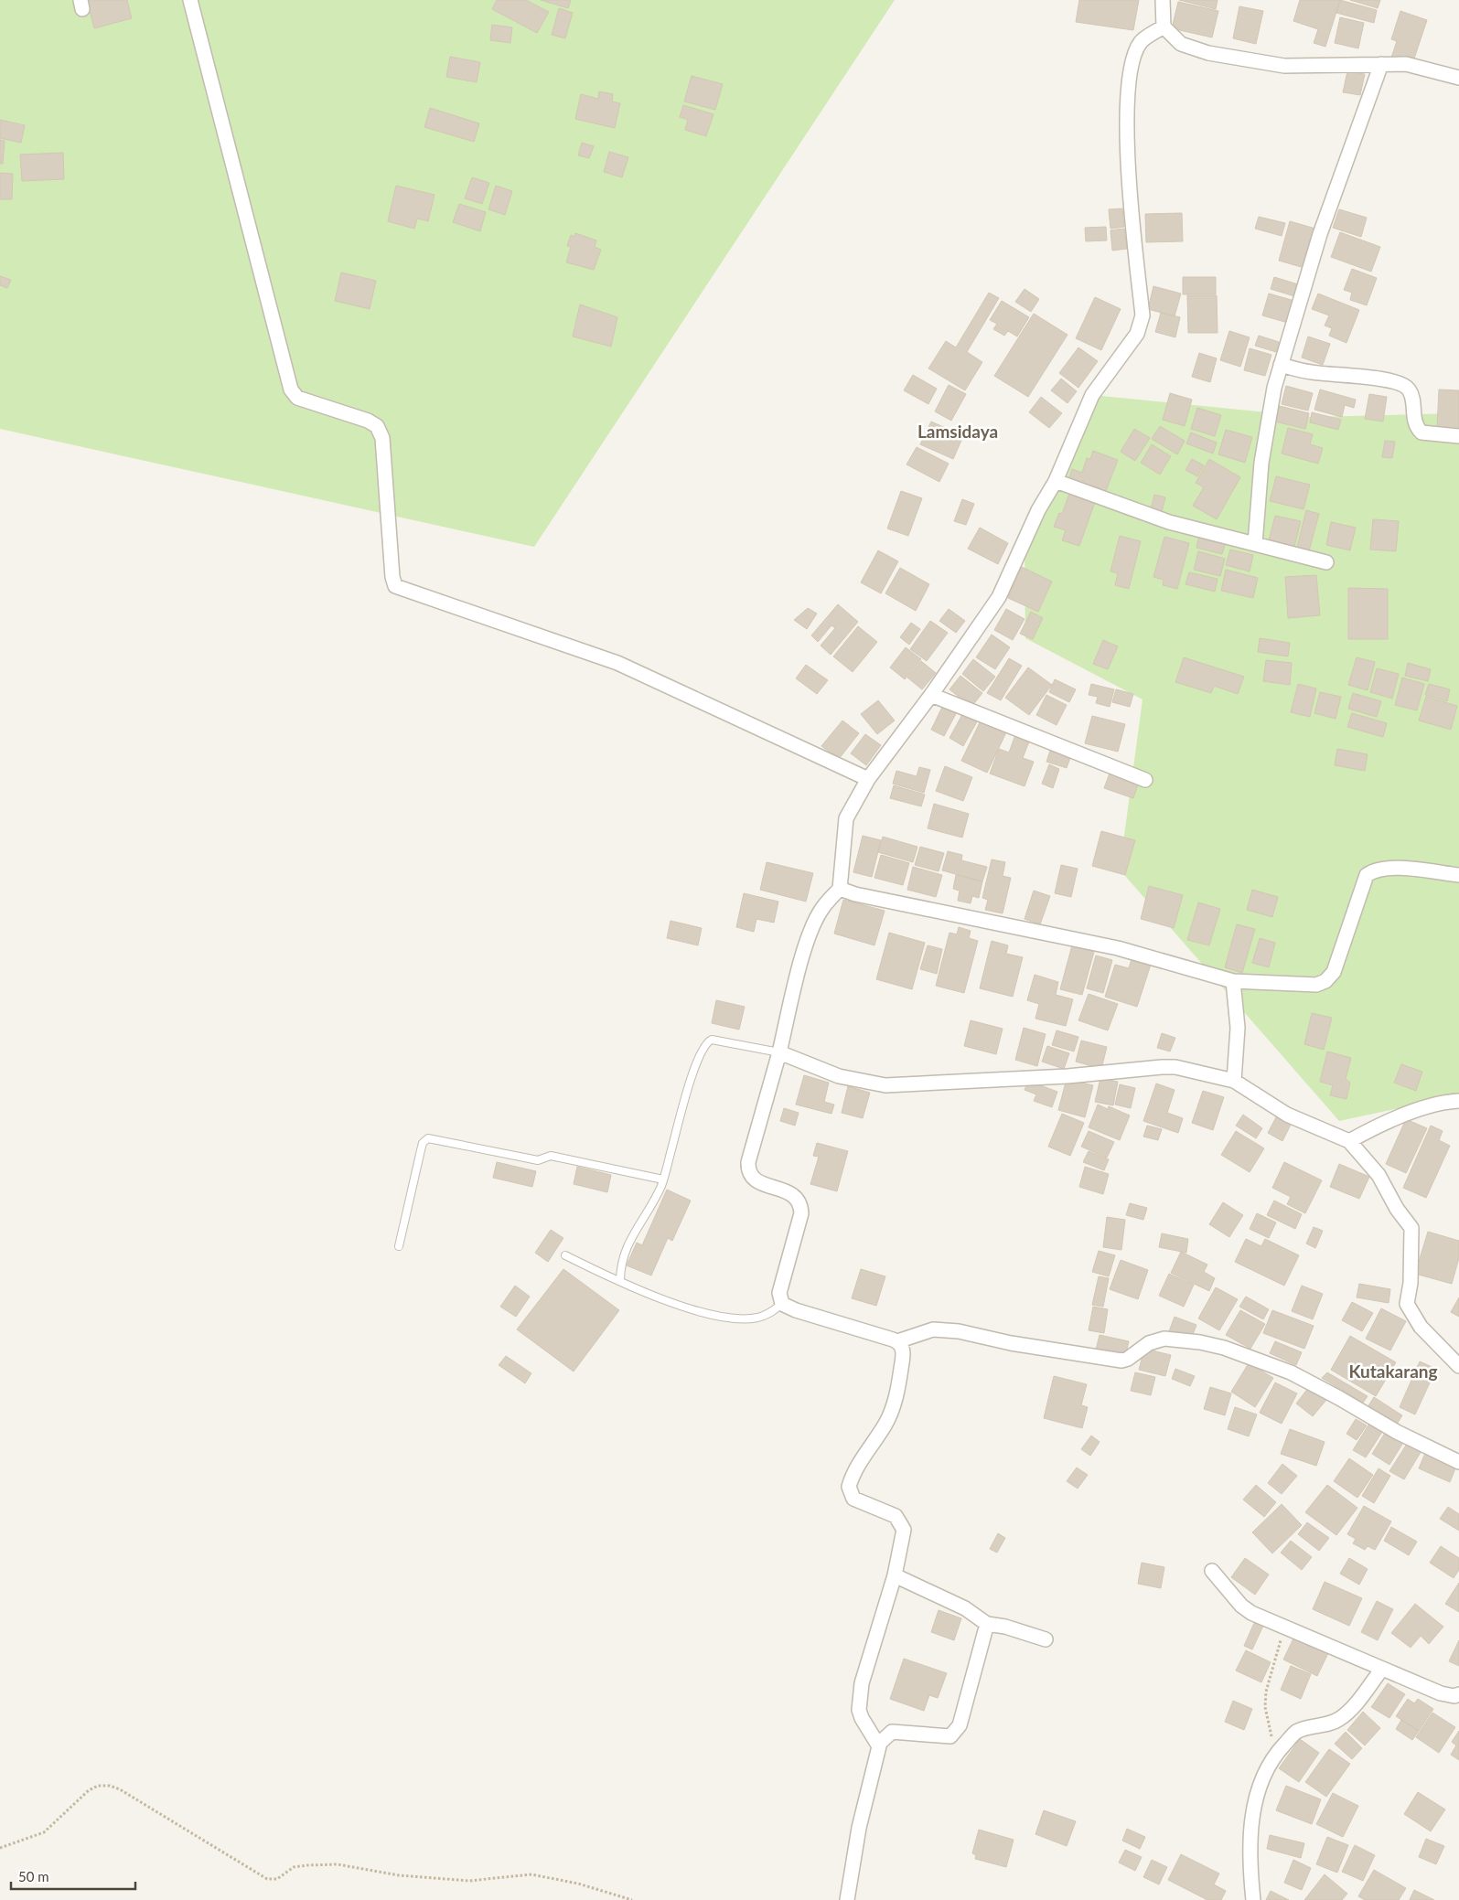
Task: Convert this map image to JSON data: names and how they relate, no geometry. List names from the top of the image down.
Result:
{
  "districts": ["Lamsidaya", "Kutakarang"],
  "scale_bar": "50 m"
}
